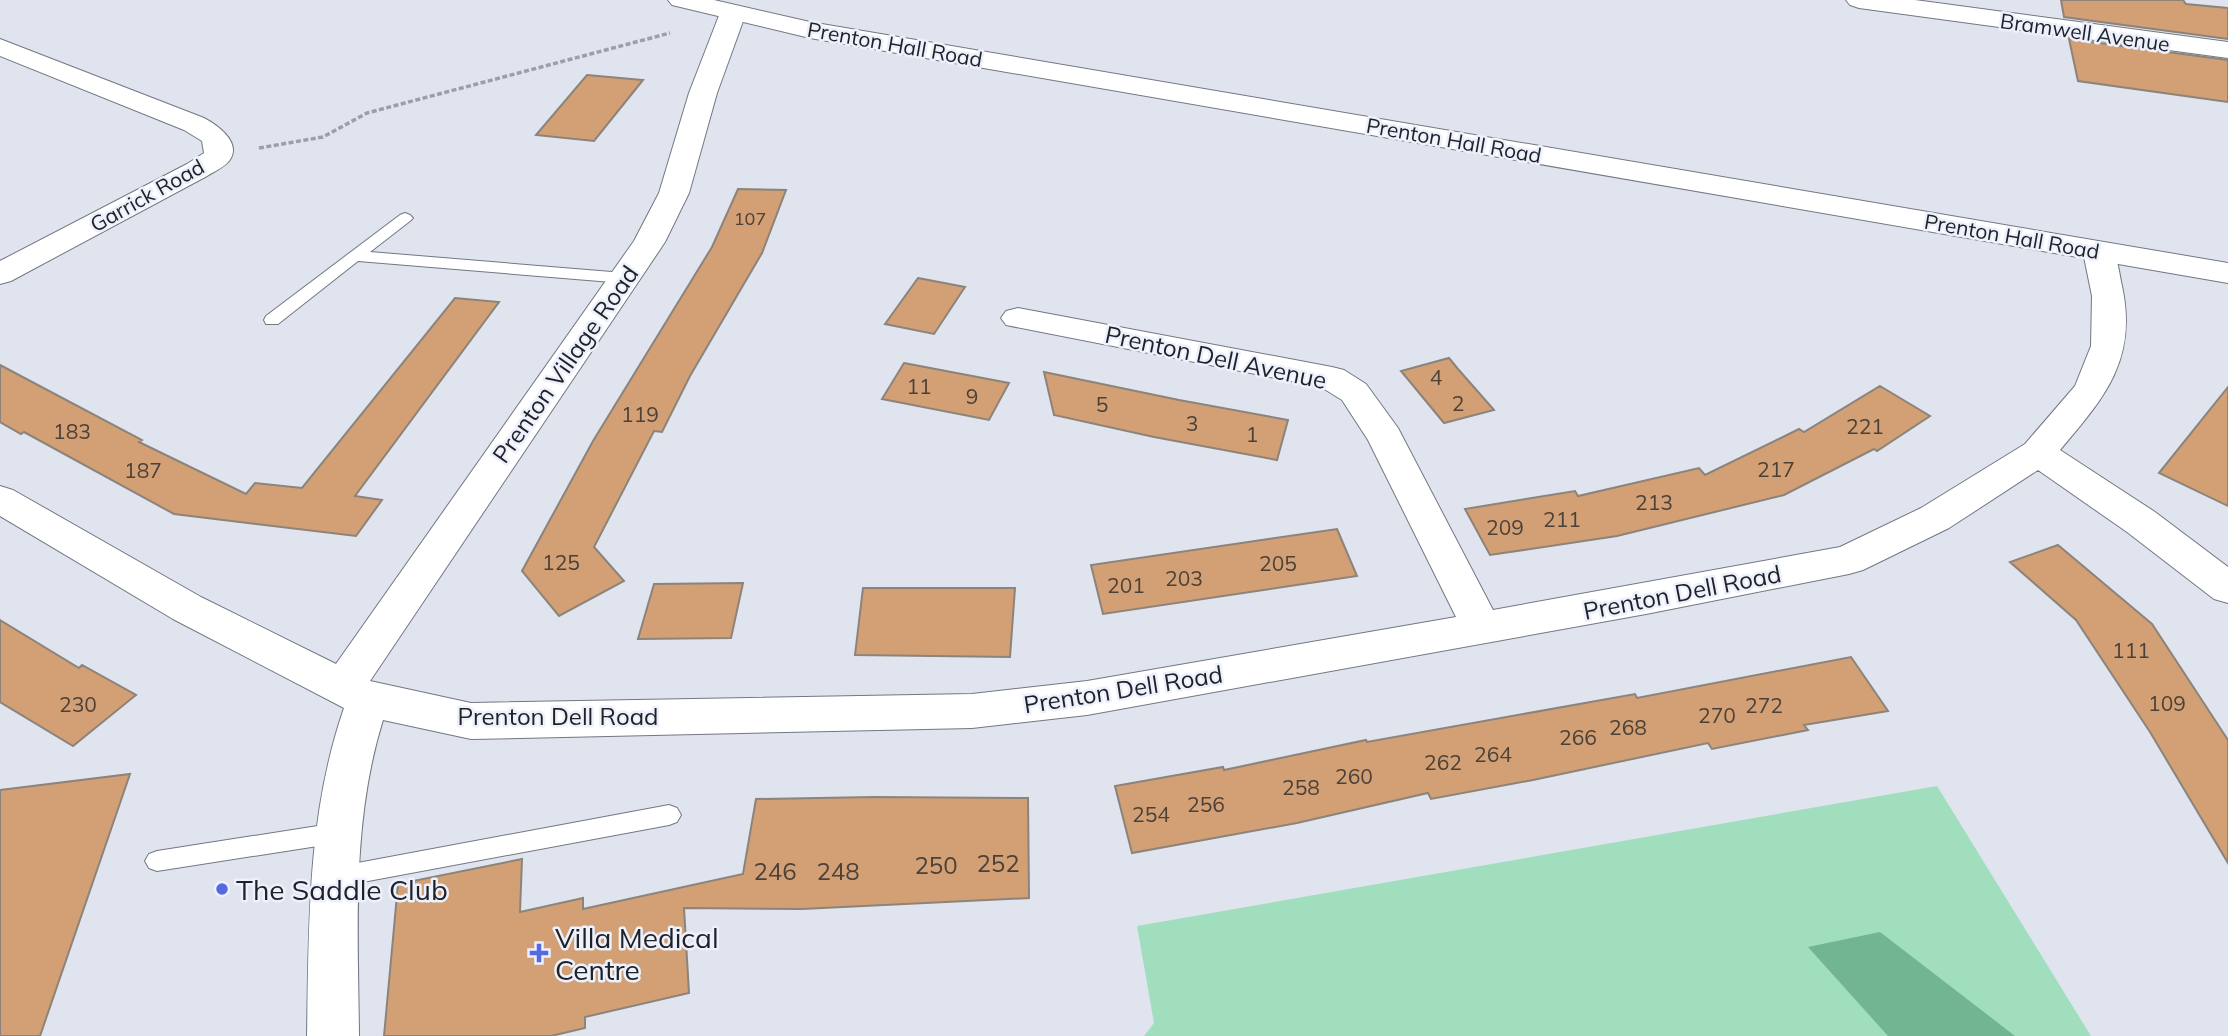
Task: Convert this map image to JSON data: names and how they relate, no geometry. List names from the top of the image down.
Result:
{
  "streets": {
    "street": [
      "Bramwell Avenue",
      "Prenton Hall Road",
      "Garrick Road",
      "Prenton Dell Avenue",
      "Prenton Village Road",
      "Prenton Dell Road"
    ]
  },
  "crossings": [
    ["Prenton Hall Road", "Prenton Village Road"],
    ["Prenton Hall Road", "Prenton Dell Road"],
    ["Prenton Dell Avenue", "Prenton Dell Road"],
    ["Prenton Village Road", "Prenton Dell Road"]
  ],
  "places": {
    "other": ["The Saddle Club"],
    "health": ["Villa Medical Centre"]
  },
  "house_numbers": [
    "107",
    "4",
    "11",
    "9",
    "2",
    "5",
    "119",
    "3",
    "221",
    "183",
    "1",
    "217",
    "187",
    "213",
    "211",
    "209",
    "125",
    "205",
    "203",
    "201",
    "111",
    "109",
    "230",
    "272",
    "270",
    "268",
    "266",
    "264",
    "262",
    "260",
    "258",
    "256",
    "254",
    "252",
    "250",
    "246",
    "248"
  ]
}
